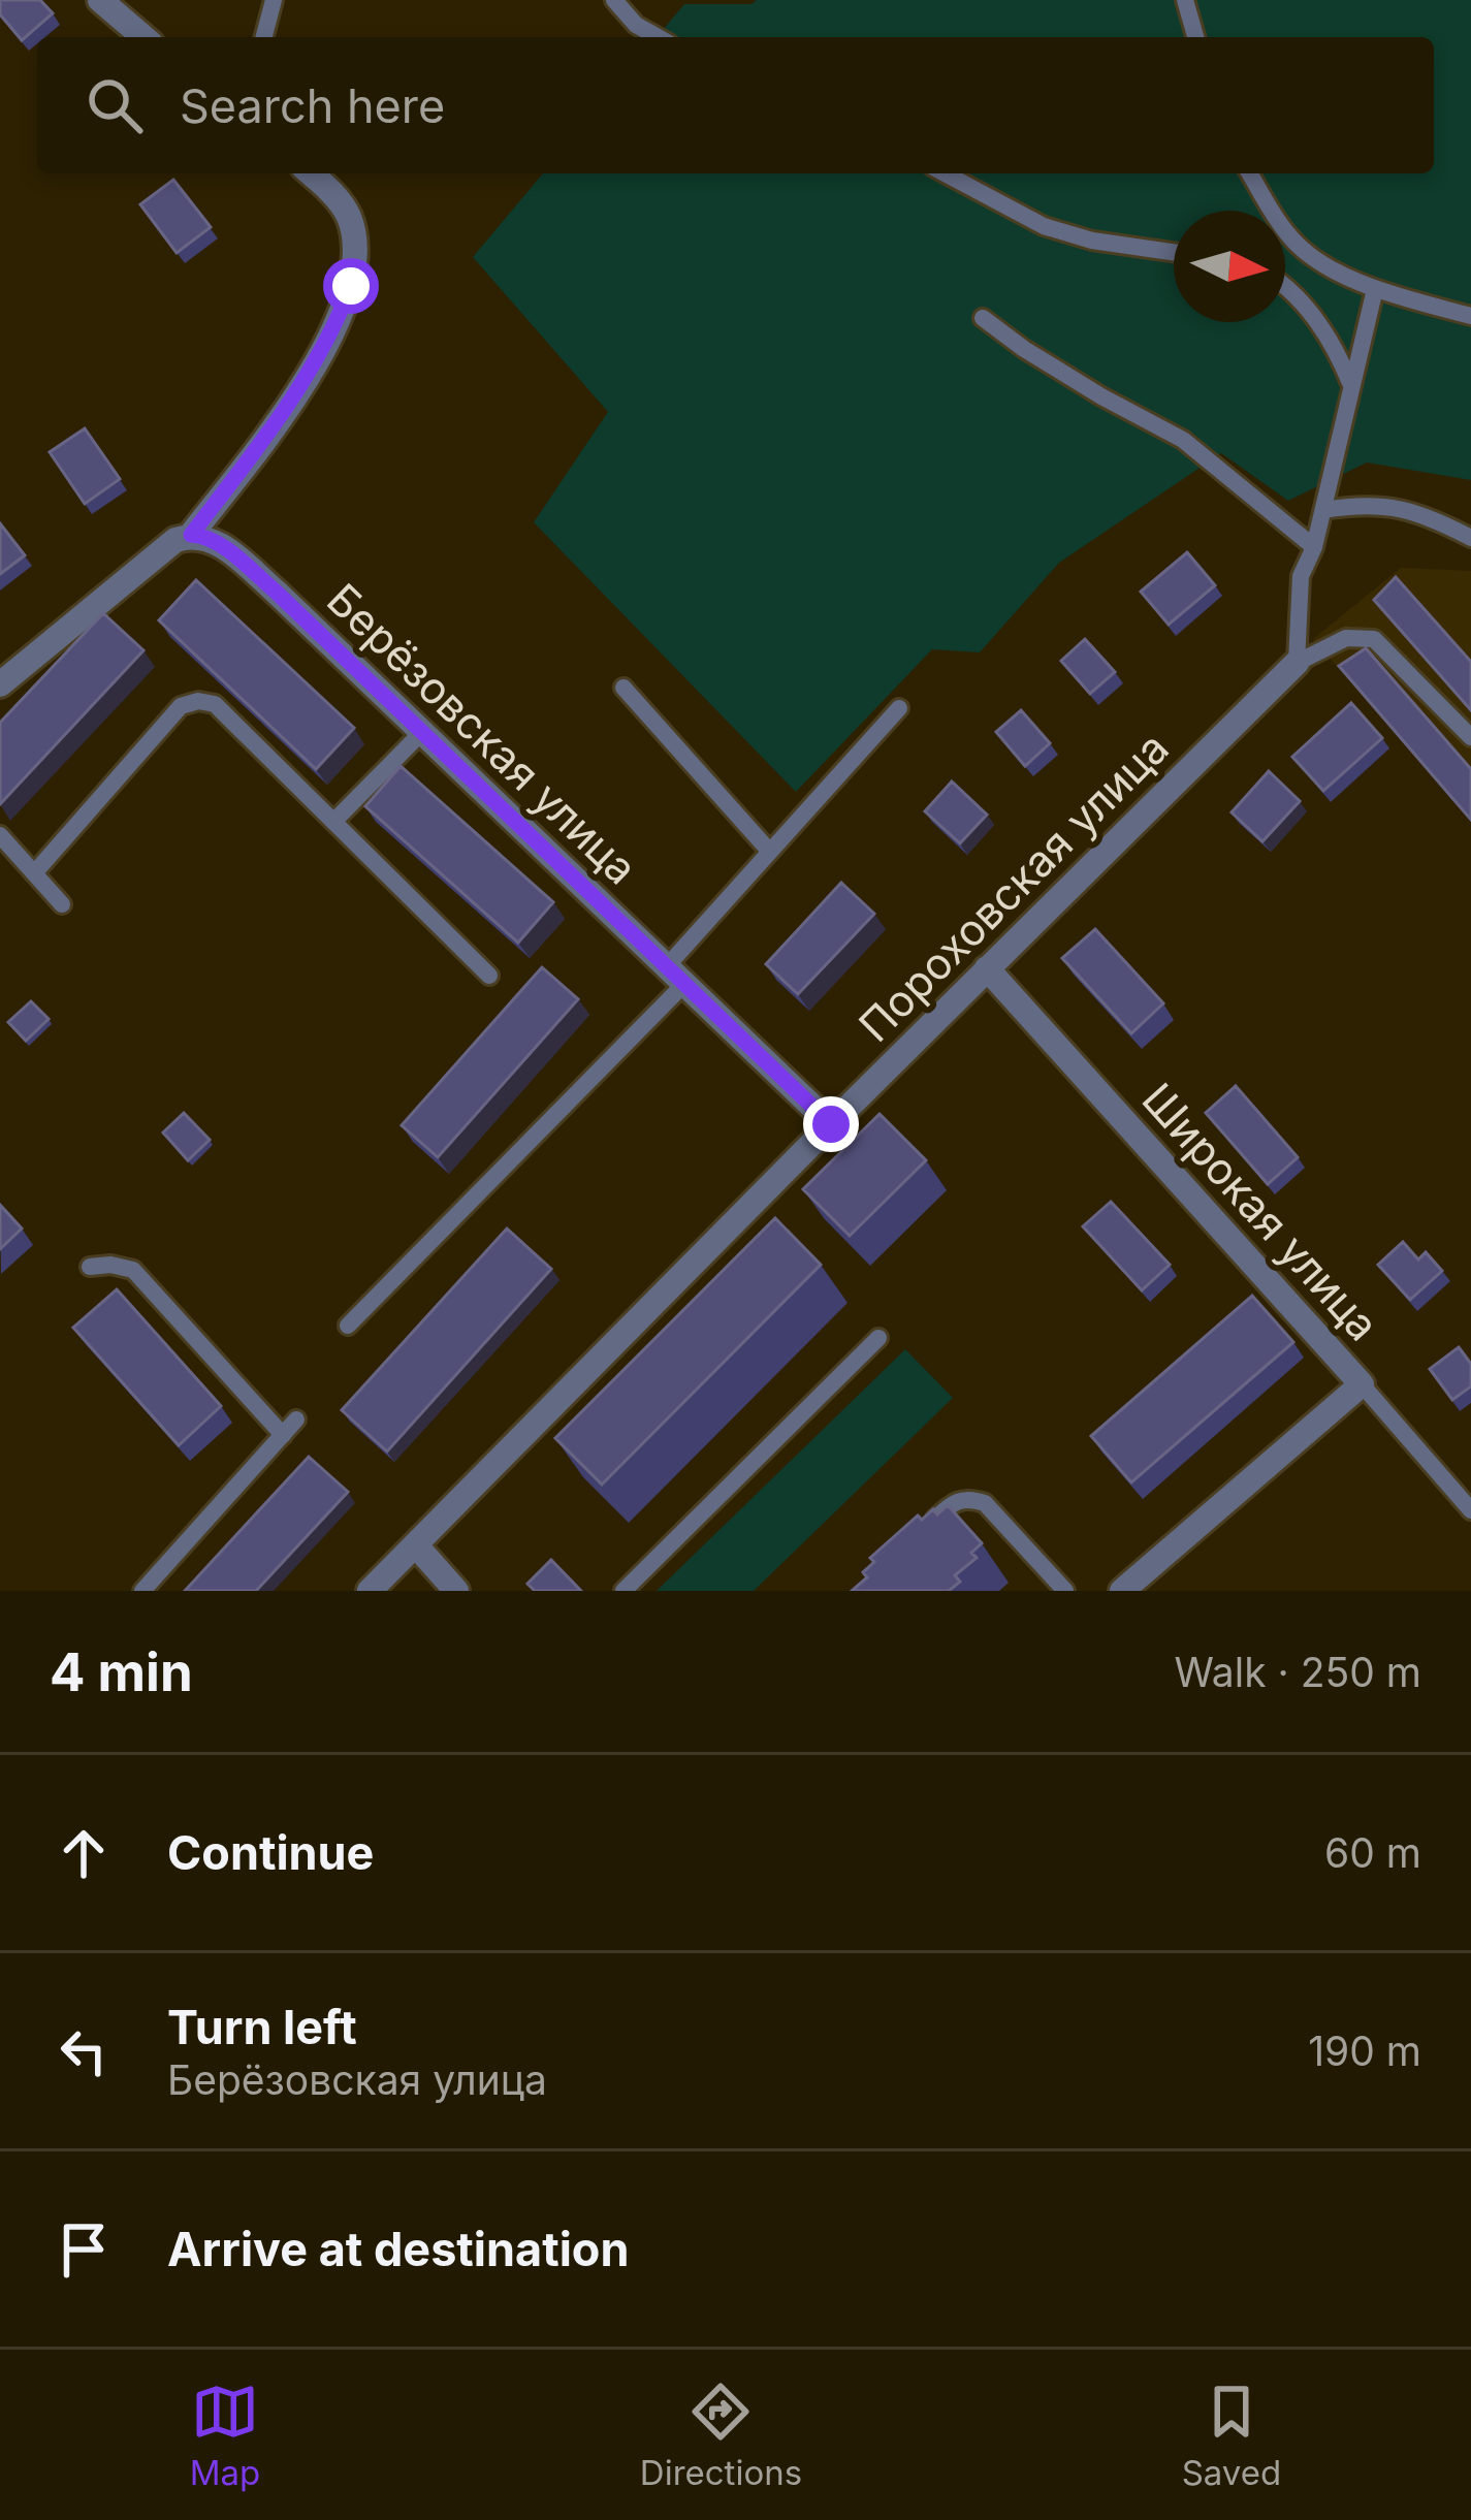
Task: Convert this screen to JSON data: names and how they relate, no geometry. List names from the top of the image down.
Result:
{
  "streets": {
    "street": ["Берёзовская улица", "Пороховская улица", "Широкая улица"]
  },
  "crossings": [
    ["Берёзовская улица", "Пороховская улица"],
    ["Пороховская улица", "Широкая улица"]
  ],
  "north": "right",
  "page": {
    "search": "Search here",
    "heading": ["4 min", "Walk · 250 m"],
    "list": [
      ["Continue", "60 m"],
      ["Turn left", "Берёзовская улица", "190 m"],
      "Arrive at destination"
    ],
    "nav": ["Map", "Directions", "Saved"]
  }
}
